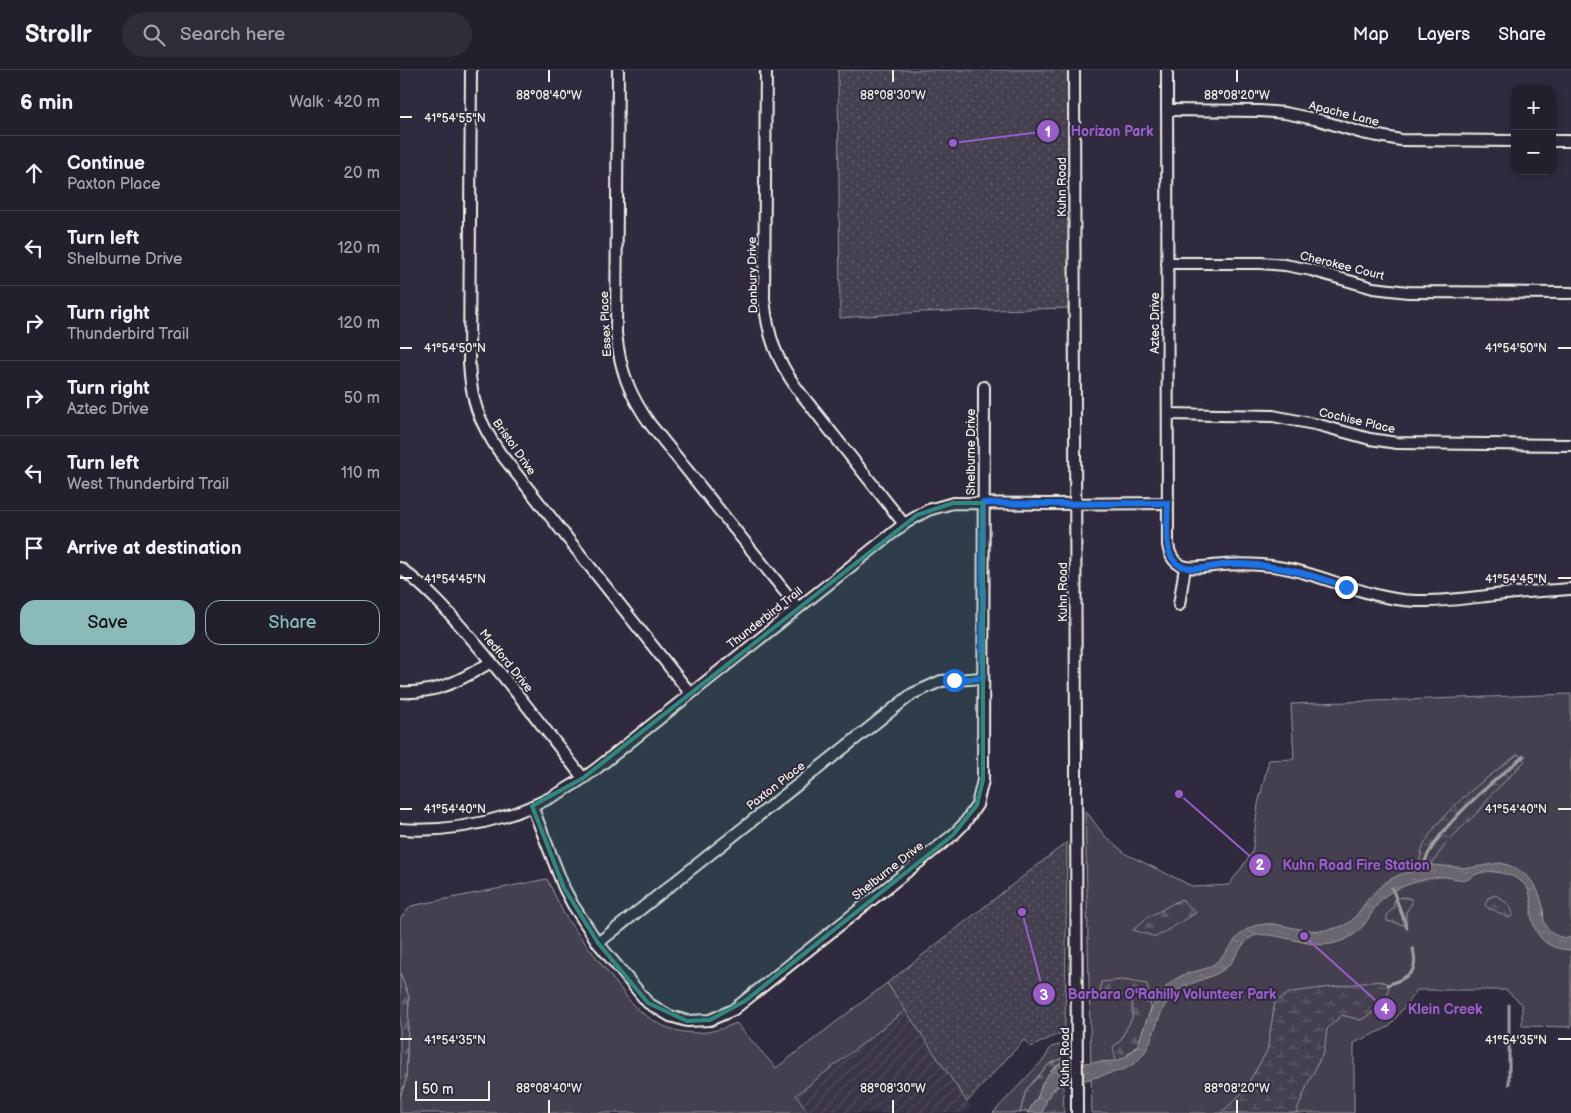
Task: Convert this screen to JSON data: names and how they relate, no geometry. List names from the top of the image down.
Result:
{
  "streets": {
    "street": [
      "Apache Lane",
      "Kuhn Road",
      "Cherokee Court",
      "Danbury Drive",
      "Aztec Drive",
      "Essex Place",
      "Cochise Place",
      "Bristol Drive",
      "Shelburne Drive",
      "Thunderbird Trail",
      "Medford Drive",
      "Paxton Place"
    ]
  },
  "crossings": [
    ["Apache Lane", "Aztec Drive"],
    ["Kuhn Road", "Thunderbird Trail"],
    ["Cherokee Court", "Aztec Drive"],
    ["Danbury Drive", "Thunderbird Trail"],
    ["Aztec Drive", "Cochise Place"],
    ["Aztec Drive", "Thunderbird Trail"],
    ["Essex Place", "Thunderbird Trail"],
    ["Bristol Drive", "Thunderbird Trail"],
    ["Shelburne Drive", "Thunderbird Trail"],
    ["Shelburne Drive", "Paxton Place"],
    ["Thunderbird Trail", "Medford Drive"]
  ],
  "places": [
    "Horizon Park",
    "Kuhn Road Fire Station",
    "Barbara O'Rahilly Volunteer Park",
    "Klein Creek"
  ],
  "scale_bar": "50 m",
  "page": {
    "header": "Strollr",
    "search": "Search here",
    "nav": ["Map", "Layers", "Share"],
    "heading": ["6 min", "Walk · 420 m"],
    "map_buttons": ["+", "−"],
    "list": [
      ["Continue", "Paxton Place", "20 m"],
      ["Turn left", "Shelburne Drive", "120 m"],
      ["Turn right", "Thunderbird Trail", "120 m"],
      ["Turn right", "Aztec Drive", "50 m"],
      ["Turn left", "West Thunderbird Trail", "110 m"],
      "Arrive at destination"
    ],
    "buttons": ["Save", "Share"],
    "scale": "50 m"
  },
  "coordinates": [
    "88°08'40\"W",
    "88°08'30\"W",
    "88°08'20\"W",
    "41°54'55\"N",
    "41°54'50\"N",
    "41°54'45\"N",
    "41°54'40\"N",
    "41°54'35\"N"
  ]
}
